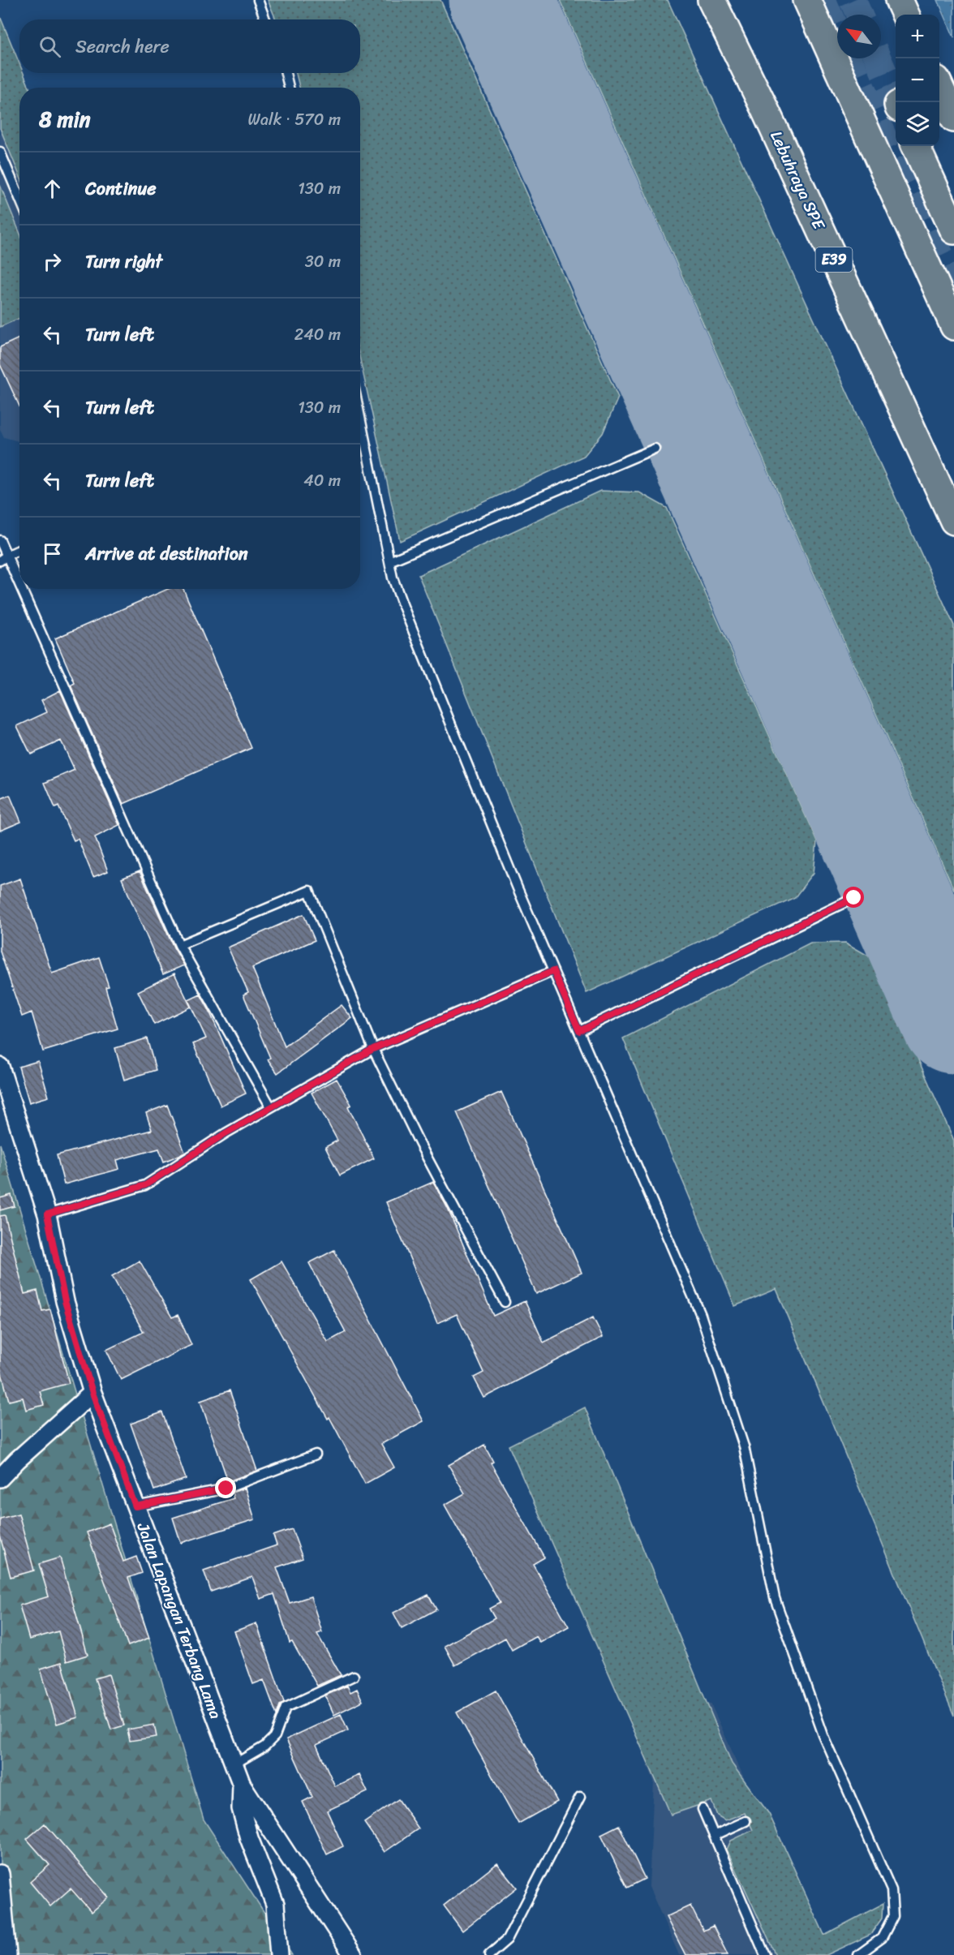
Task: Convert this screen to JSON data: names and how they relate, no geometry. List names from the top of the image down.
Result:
{
  "streets": {
    "highway": ["Lebuhraya SPE", "E39"],
    "street": ["Jalan Lapangan Terbang Lama"]
  },
  "north": "top left",
  "page": {
    "map_buttons": ["+", "−"],
    "search": "Search here",
    "heading": ["8 min", "Walk · 570 m"],
    "list": [
      ["Continue", "130 m"],
      ["Turn right", "30 m"],
      ["Turn left", "240 m"],
      ["Turn left", "130 m"],
      ["Turn left", "40 m"],
      "Arrive at destination"
    ]
  }
}
